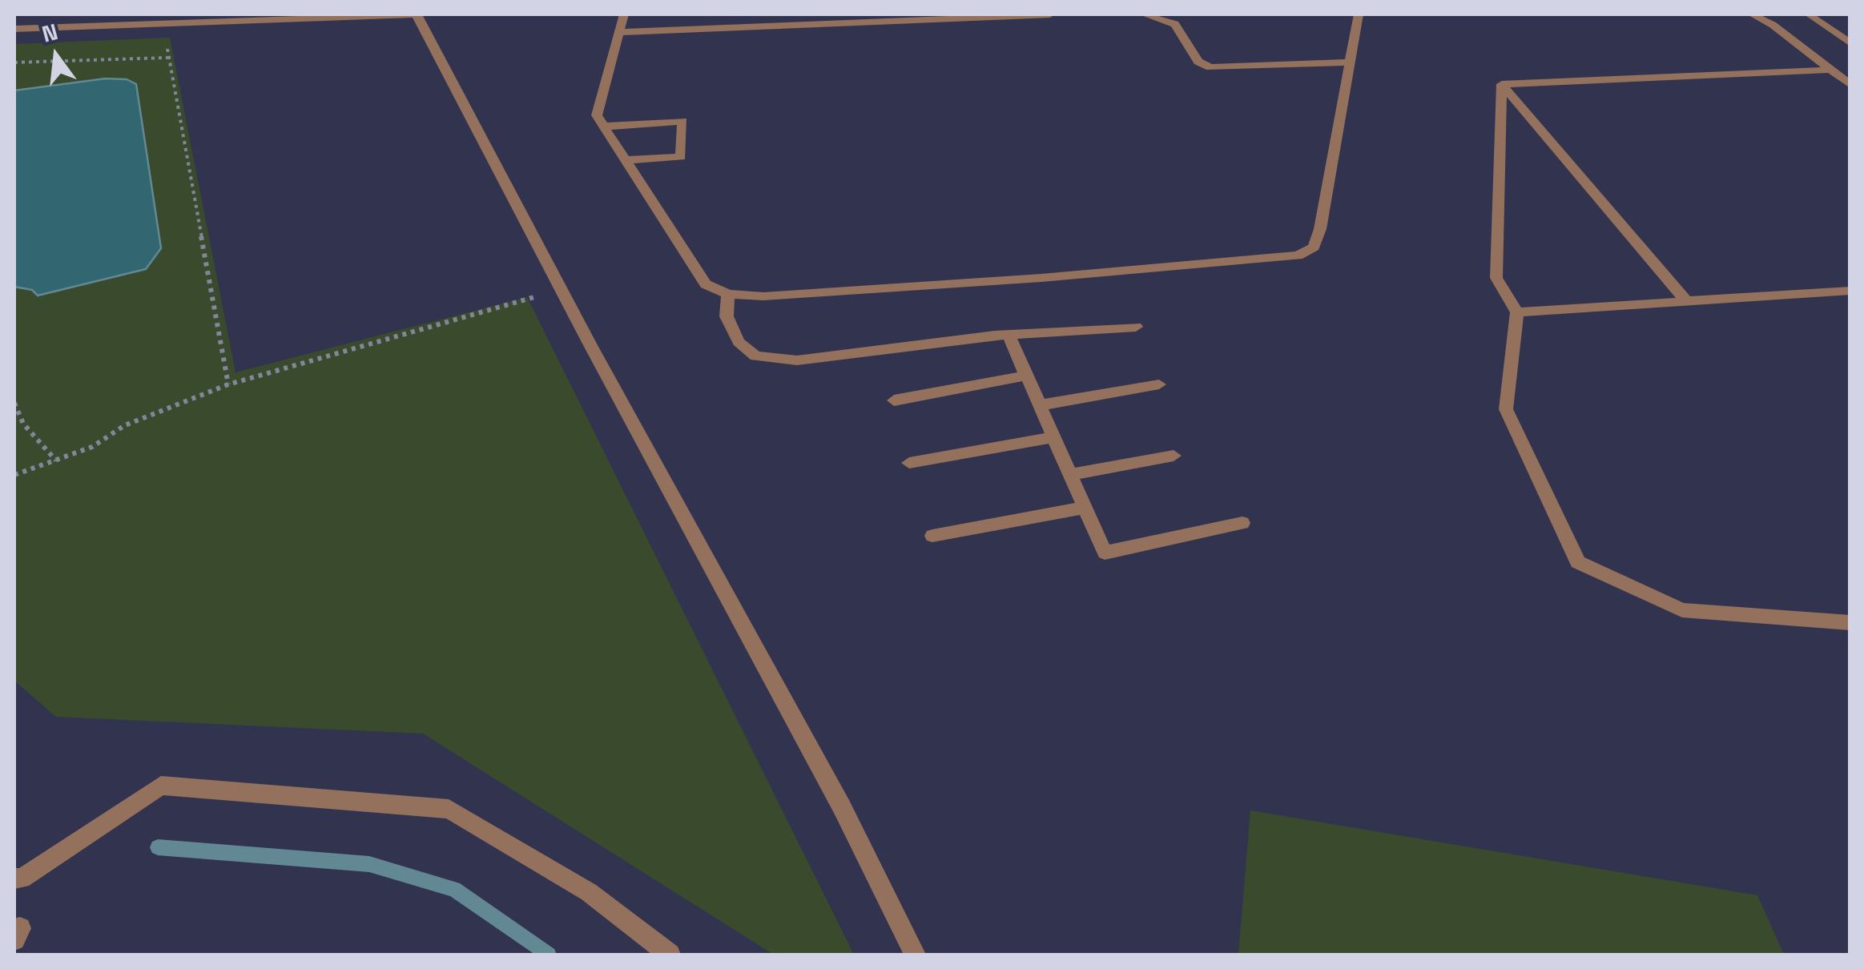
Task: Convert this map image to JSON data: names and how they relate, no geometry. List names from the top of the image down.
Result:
{
  "north": "top"
}
